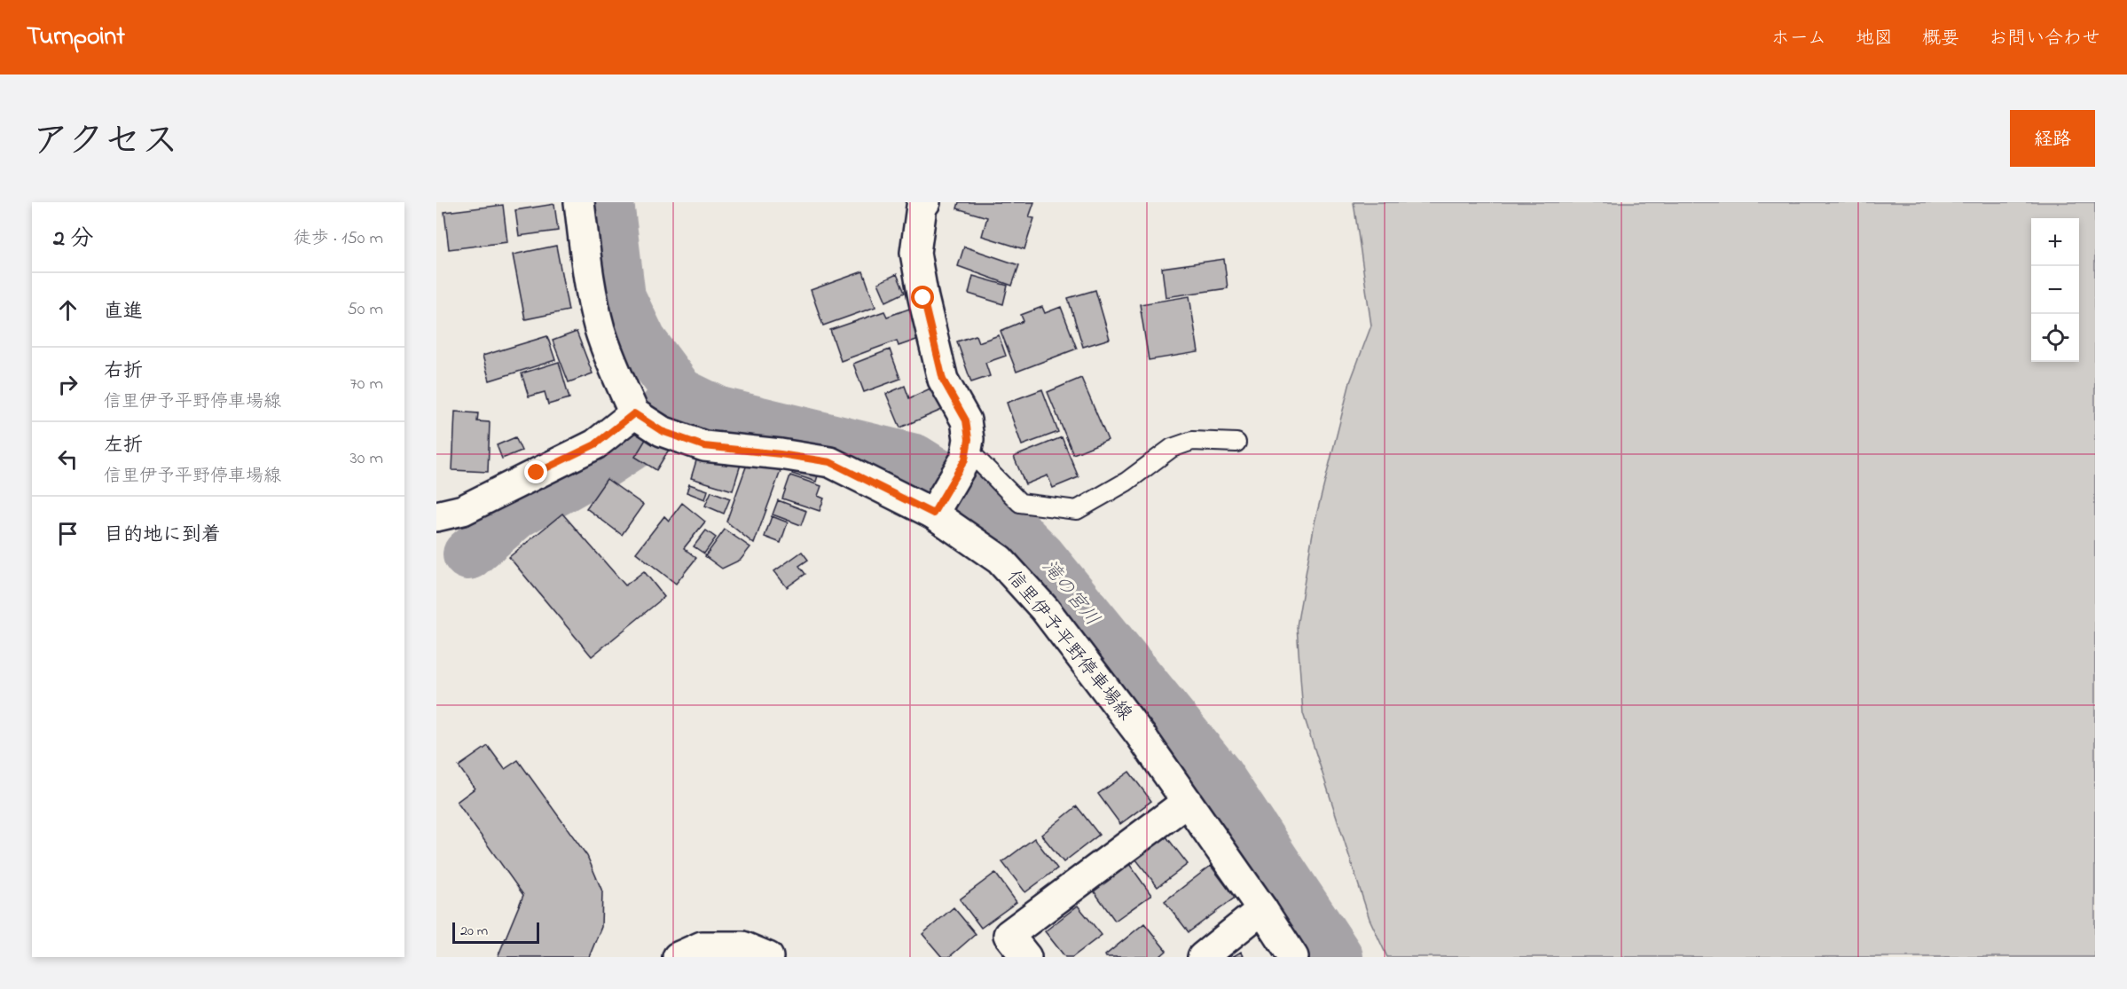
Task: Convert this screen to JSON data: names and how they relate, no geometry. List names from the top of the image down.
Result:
{
  "streets": {
    "main road": ["信里伊予平野停車場線"]
  },
  "water": ["滝の宮川"],
  "scale_bar": "20 m",
  "page": {
    "header": "Turnpoint",
    "nav": [
      "ホーム",
      "地図",
      "概要",
      "お問い合わせ"
    ],
    "title": "アクセス",
    "buttons": "経路",
    "heading": ["2 分", "徒歩 · 150 m"],
    "map_buttons": ["+", "−"],
    "list": [
      ["直進", "50 m"],
      ["右折", "信里伊予平野停車場線", "70 m"],
      ["左折", "信里伊予平野停車場線", "30 m"],
      "目的地に到着"
    ],
    "scale": "20 m"
  }
}
